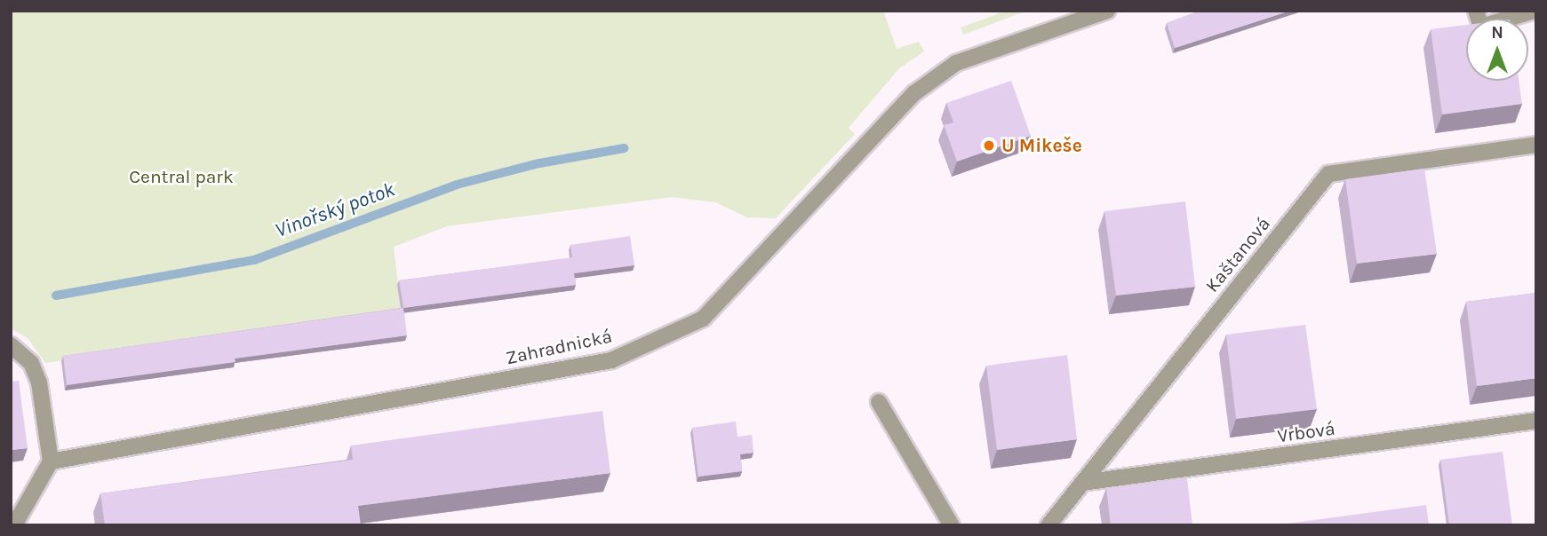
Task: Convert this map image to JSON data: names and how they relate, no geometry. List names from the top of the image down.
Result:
{
  "streets": {
    "street": ["Kaštanová", "Zahradnická", "Vrbová"]
  },
  "crossings": [
    ["Kaštanová", "Vrbová"]
  ],
  "water": ["Vinořský potok"],
  "parks": ["Central park"],
  "places": ["U Mikeše"],
  "north": "top"
}
